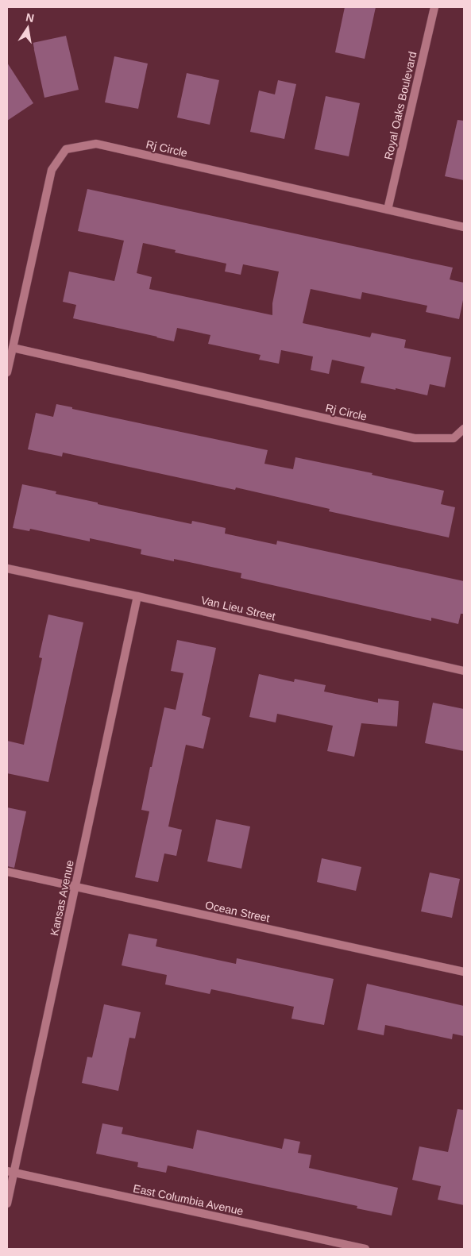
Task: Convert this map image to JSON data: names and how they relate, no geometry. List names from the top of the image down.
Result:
{
  "streets": {
    "street": [
      "Royal Oaks Boulevard",
      "Rj Circle",
      "Van Lieu Street",
      "Kansas Avenue",
      "Ocean Street",
      "East Columbia Avenue"
    ]
  },
  "crossings": [
    ["Royal Oaks Boulevard", "Rj Circle"],
    ["Van Lieu Street", "Kansas Avenue"],
    ["Kansas Avenue", "Ocean Street"],
    ["Kansas Avenue", "East Columbia Avenue"]
  ],
  "north": "top"
}
